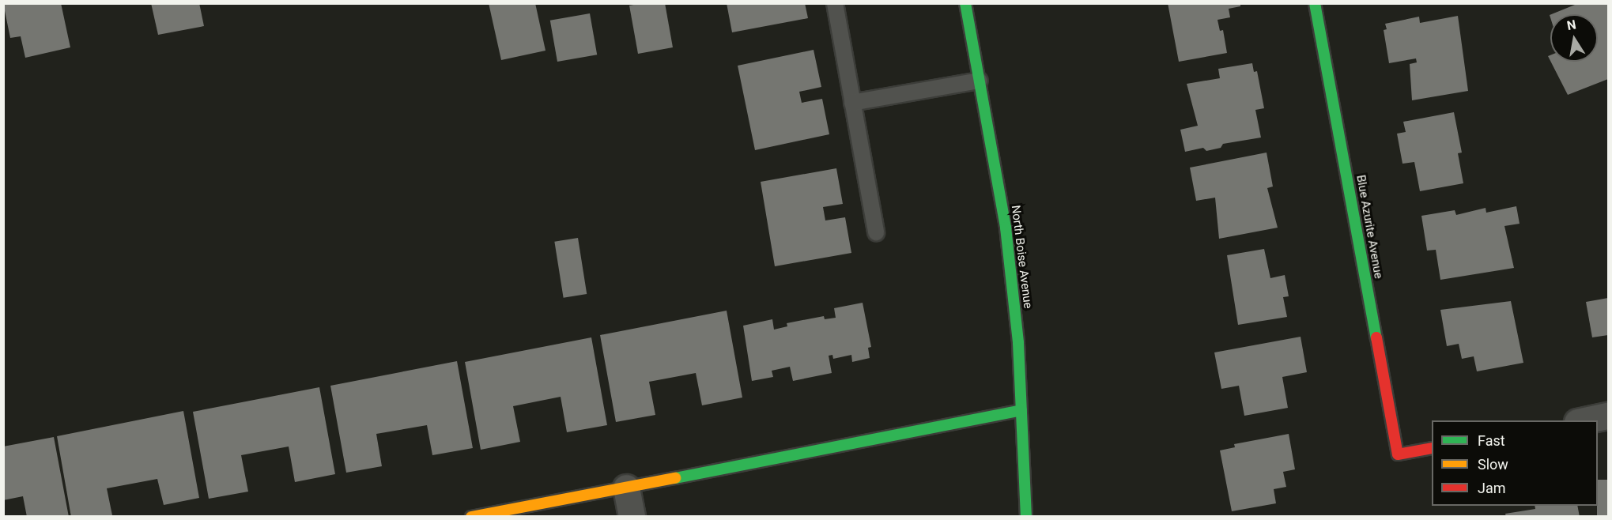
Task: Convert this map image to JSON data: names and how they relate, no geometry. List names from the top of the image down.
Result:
{
  "streets": {
    "street": ["Blue Azurite Avenue", "North Boise Avenue"]
  },
  "legend": ["Fast", "Slow", "Jam"],
  "north": "top"
}
